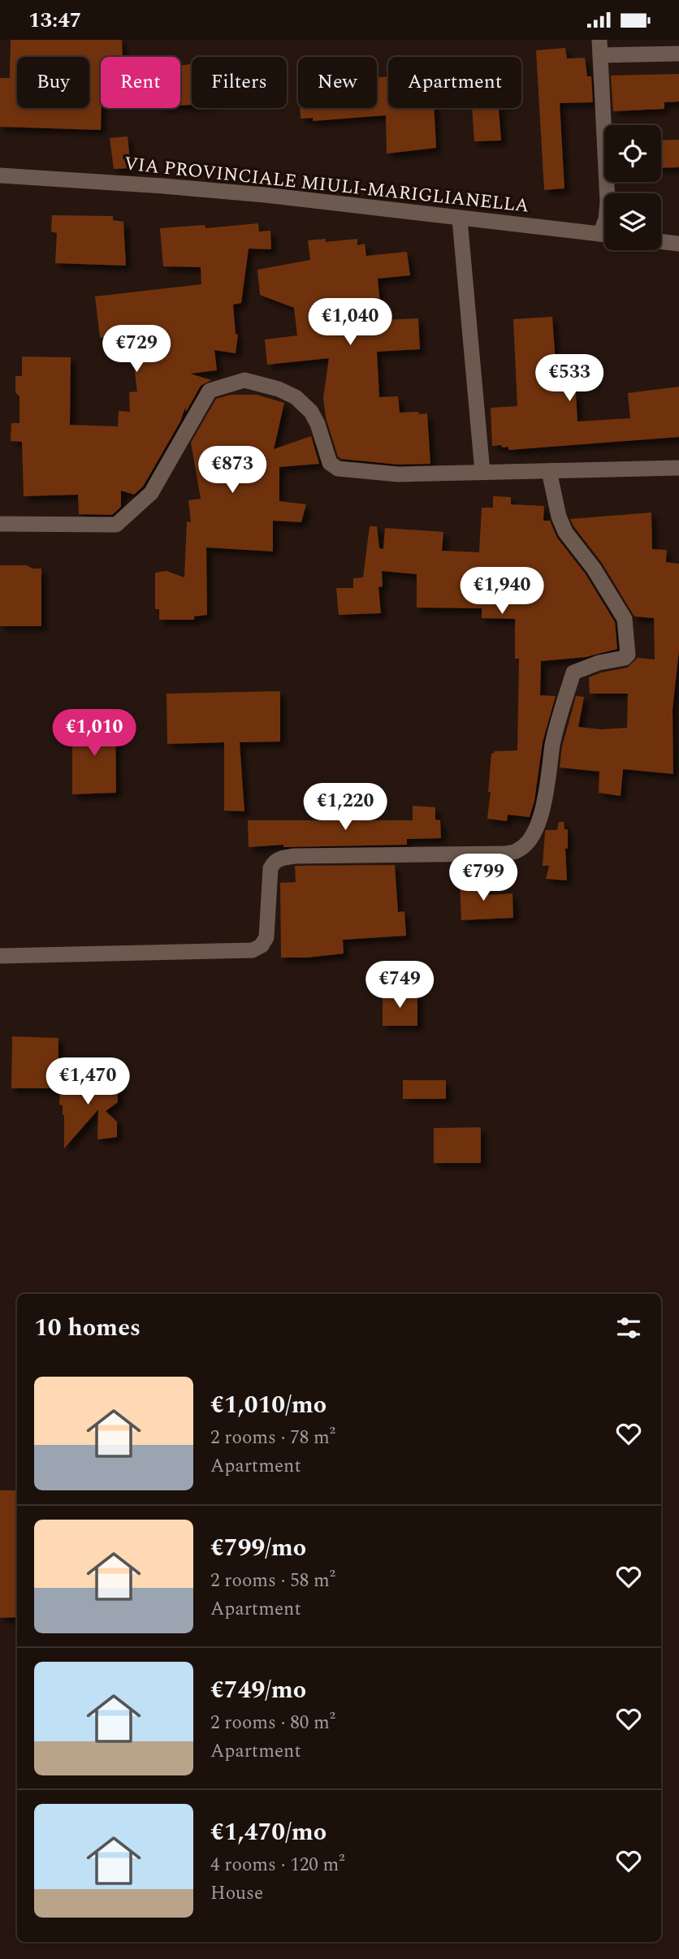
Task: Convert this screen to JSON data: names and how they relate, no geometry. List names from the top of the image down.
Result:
{
  "streets": {
    "street": ["VIA PROVINCIALE MIULI-MARIGLIANELLA"]
  },
  "page": {
    "status": "13:47",
    "chip": [
      "Buy",
      "Rent",
      "Filters",
      "New",
      "Apartment"
    ],
    "price": [
      "€1,040",
      "€729",
      "€533",
      "€873",
      "€1,940",
      "€1,010",
      "€1,220",
      "€799",
      "€749",
      "€1,470"
    ],
    "heading": "10 homes",
    "list": [
      {
        "name": "€1,010/mo",
        "note": "2 rooms · 78 m² · Apartment"
      },
      {
        "name": "€799/mo",
        "note": "2 rooms · 58 m² · Apartment"
      },
      {
        "name": "€749/mo",
        "note": "2 rooms · 80 m² · Apartment"
      },
      {
        "name": "€1,470/mo",
        "note": "4 rooms · 120 m² · House"
      }
    ]
  }
}
